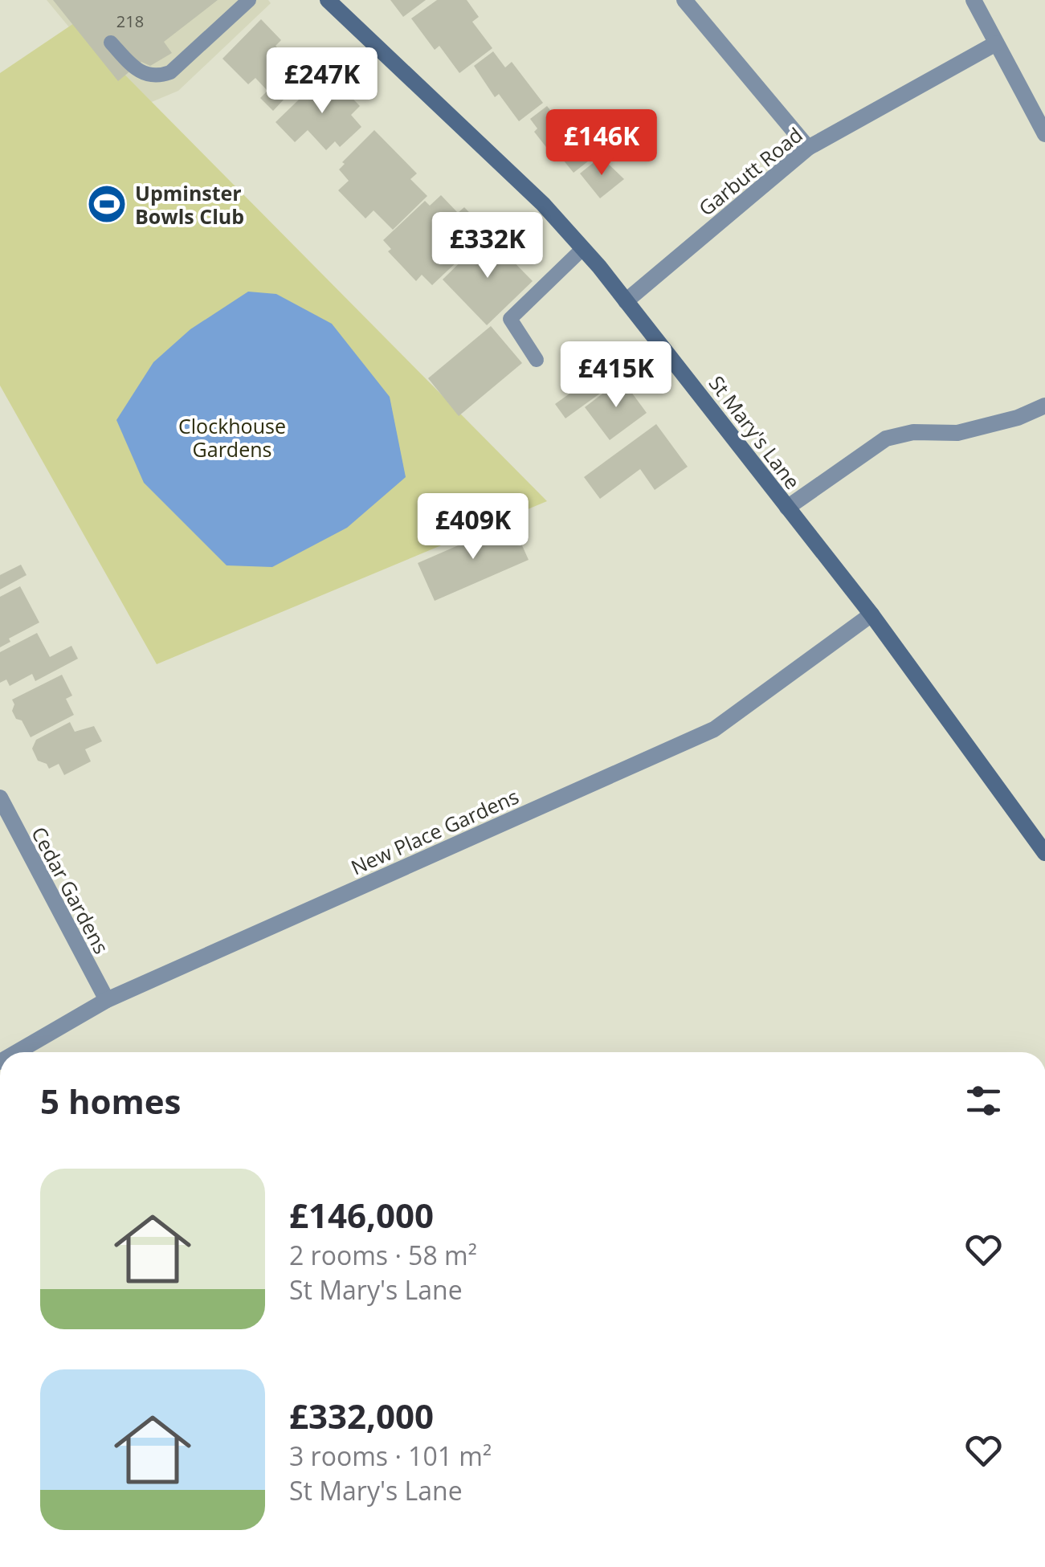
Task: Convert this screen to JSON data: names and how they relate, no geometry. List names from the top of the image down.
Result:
{
  "streets": {
    "main road": ["St Mary's Lane"],
    "street": ["Garbutt Road", "New Place Gardens", "Cedar Gardens"]
  },
  "crossings": [
    ["Garbutt Road", "St Mary's Lane"],
    ["St Mary's Lane", "New Place Gardens"],
    ["New Place Gardens", "Cedar Gardens"]
  ],
  "parks": ["Clockhouse Gardens"],
  "places": {
    "sports": ["Upminster Bowls Club"]
  },
  "house_numbers": ["218"],
  "page": {
    "price": [
      "£247K",
      "£146K",
      "£332K",
      "£415K",
      "£409K"
    ],
    "heading": "5 homes",
    "list": [
      {
        "name": "£146,000",
        "note": "2 rooms · 58 m² · St Mary's Lane"
      },
      {
        "name": "£332,000",
        "note": "3 rooms · 101 m² · St Mary's Lane"
      }
    ]
  }
}
